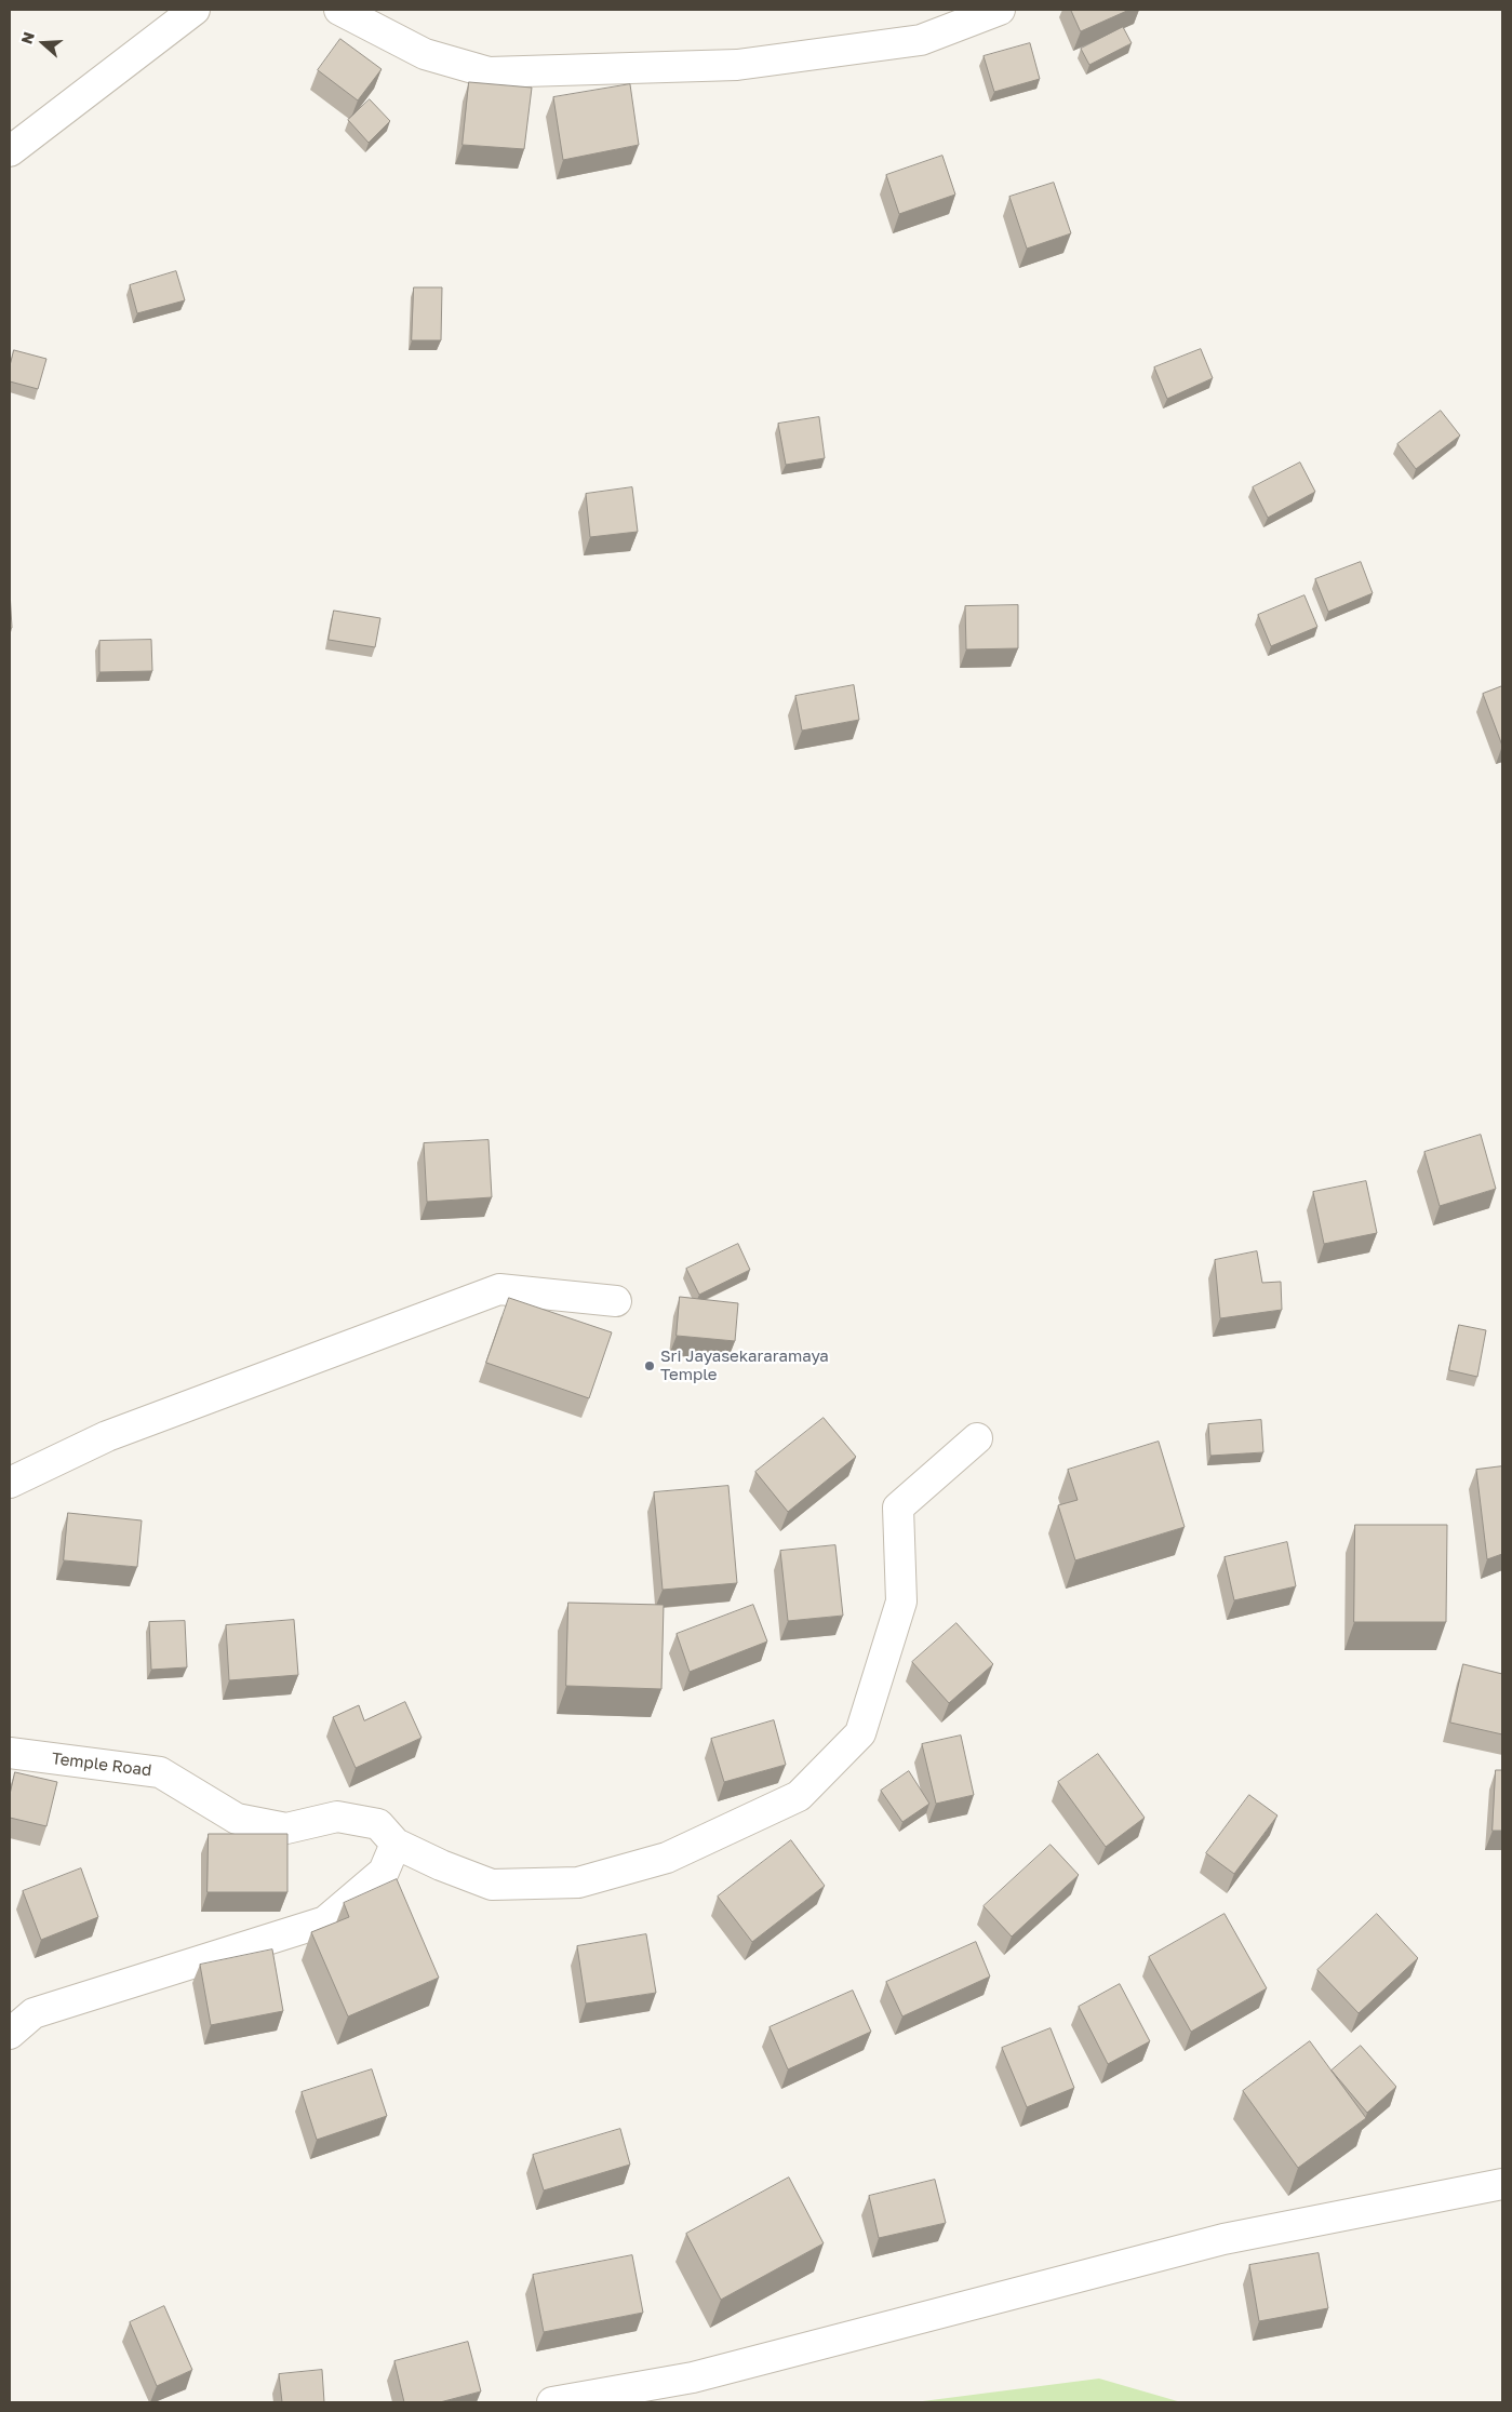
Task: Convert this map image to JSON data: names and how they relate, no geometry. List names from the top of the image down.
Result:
{
  "streets": {
    "street": ["Temple Road"]
  },
  "places": ["Sri Jayasekararamaya Temple"],
  "north": "left"
}
